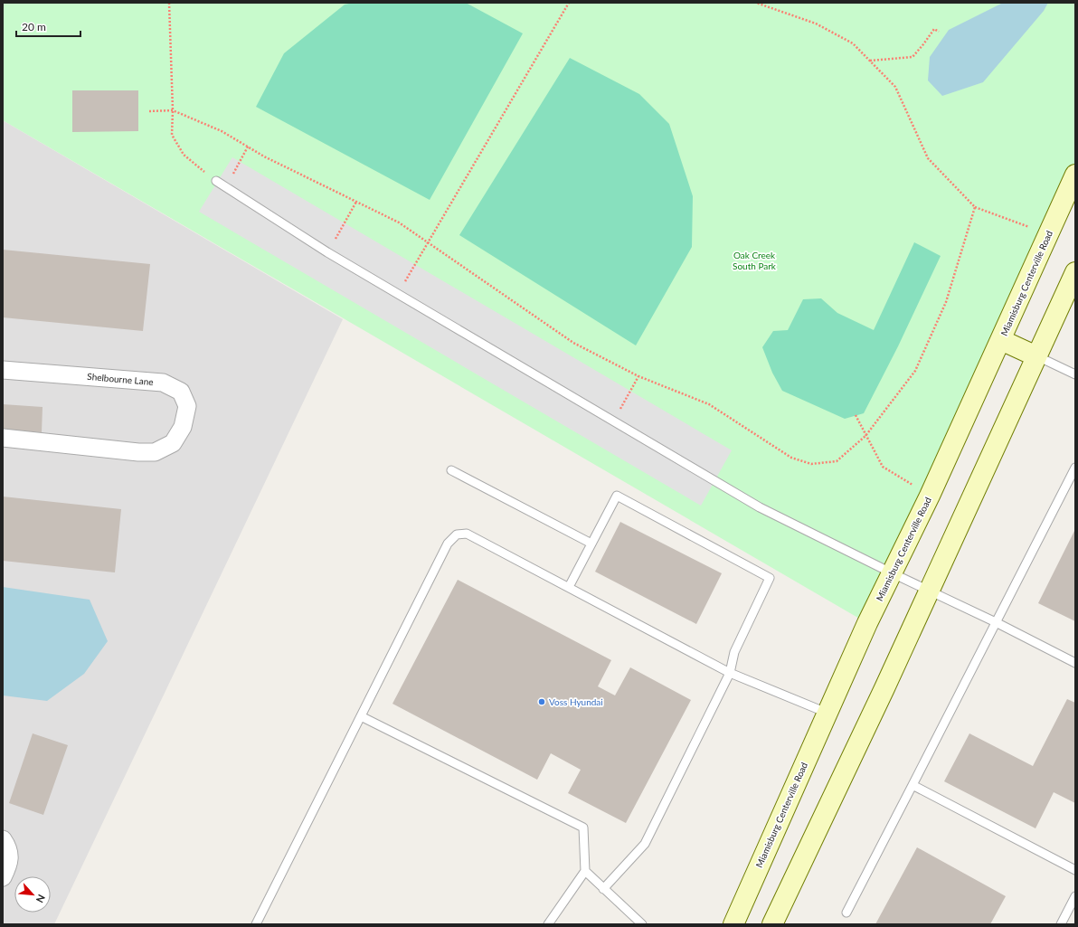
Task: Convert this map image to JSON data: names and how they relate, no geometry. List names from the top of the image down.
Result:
{
  "streets": {
    "main road": ["Miamisburg Centerville Road"],
    "street": ["Shelbourne Lane"]
  },
  "parks": ["Oak Creek South Park"],
  "places": ["Voss Hyundai"],
  "scale_bar": "20 m",
  "north": "bottom right"
}
